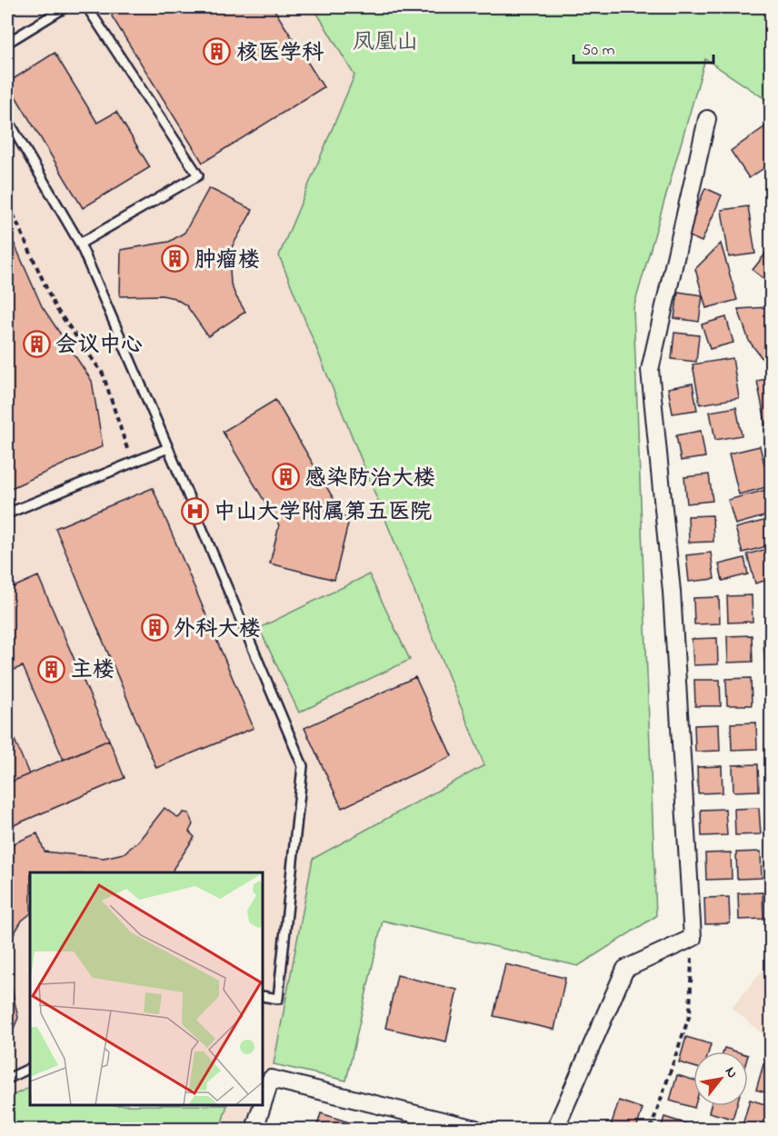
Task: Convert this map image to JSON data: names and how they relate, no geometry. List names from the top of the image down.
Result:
{
  "parks": ["凤凰山"],
  "places": {
    "building": [
      "核医学科",
      "肿瘤楼",
      "会议中心",
      "感染防治大楼",
      "外科大楼",
      "主楼"
    ],
    "hospital": ["中山大学附属第五医院"]
  },
  "scale_bar": "50 m",
  "north": "top right"
}
